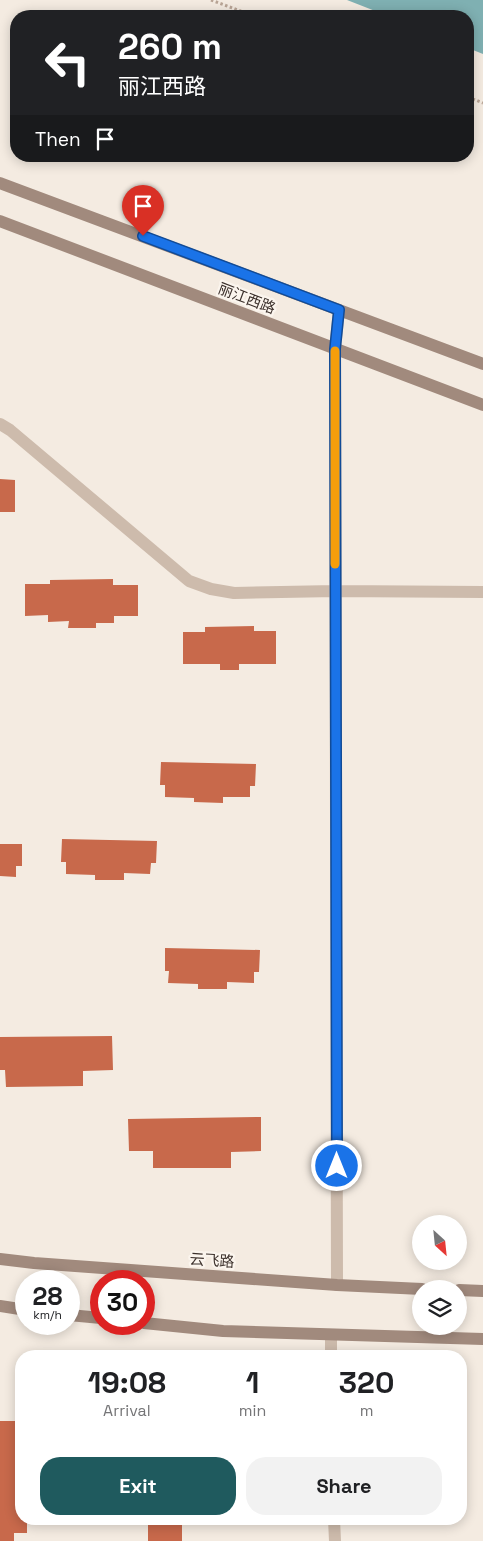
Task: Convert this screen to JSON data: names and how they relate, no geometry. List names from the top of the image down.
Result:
{
  "streets": {
    "main road": ["丽江西路", "云飞路"]
  },
  "north": "bottom right",
  "page": {
    "turn": ["260 m", "丽江西路"],
    "then": "Then",
    "speed": "28 km/h",
    "limit": "30",
    "eta": [
      "19:08",
      "Arrival",
      "1",
      "min",
      "320",
      "m"
    ],
    "buttons": ["Exit", "Share"]
  }
}
